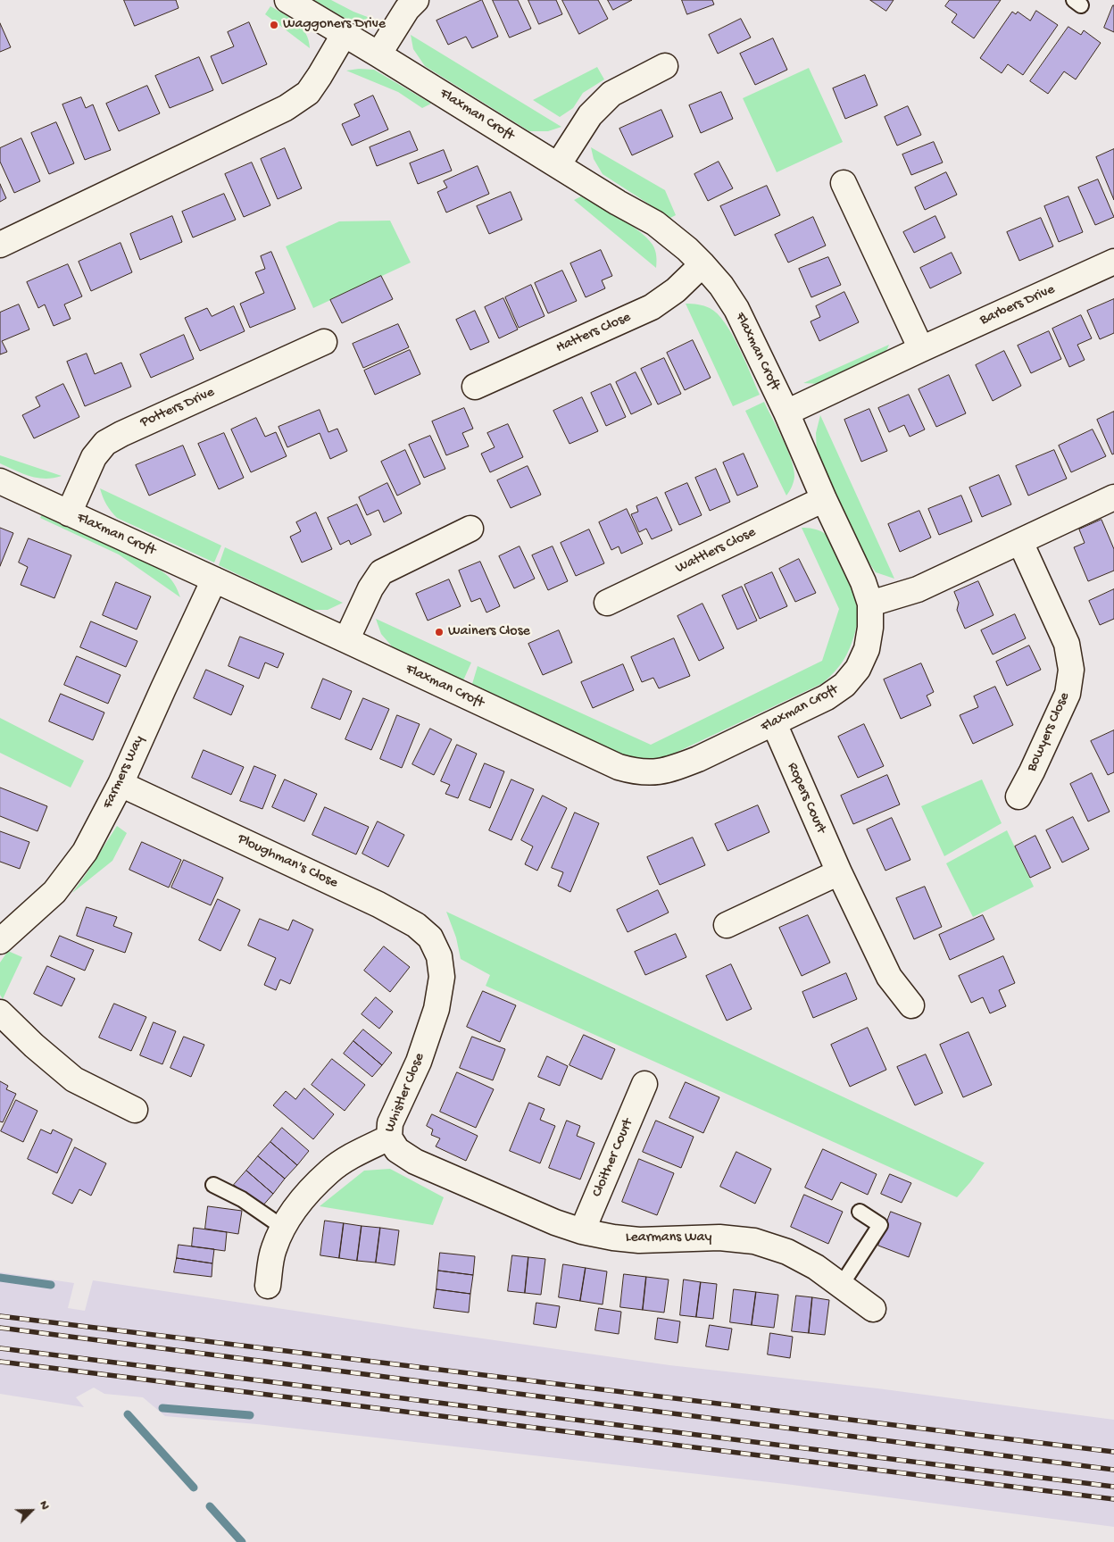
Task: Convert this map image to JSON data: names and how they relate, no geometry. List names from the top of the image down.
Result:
{
  "streets": {
    "street": [
      "Flaxman Croft",
      "Barbers Drive",
      "Hatters Close",
      "Potters Drive",
      "Wattlers Close",
      "Bowyers Close",
      "Farmers Way",
      "Ropers Court",
      "Ploughman's Close",
      "Whistler Close",
      "Cloither Court",
      "Learmans Way"
    ]
  },
  "crossings": [
    ["Flaxman Croft", "Barbers Drive"],
    ["Flaxman Croft", "Hatters Close"],
    ["Flaxman Croft", "Potters Drive"],
    ["Flaxman Croft", "Wattlers Close"],
    ["Flaxman Croft", "Farmers Way"],
    ["Flaxman Croft", "Ropers Court"],
    ["Farmers Way", "Ploughman's Close"],
    ["Ploughman's Close", "Whistler Close"],
    ["Whistler Close", "Learmans Way"],
    ["Cloither Court", "Learmans Way"]
  ],
  "places": ["Waggoners Drive", "Wainers Close"],
  "north": "top right"
}
